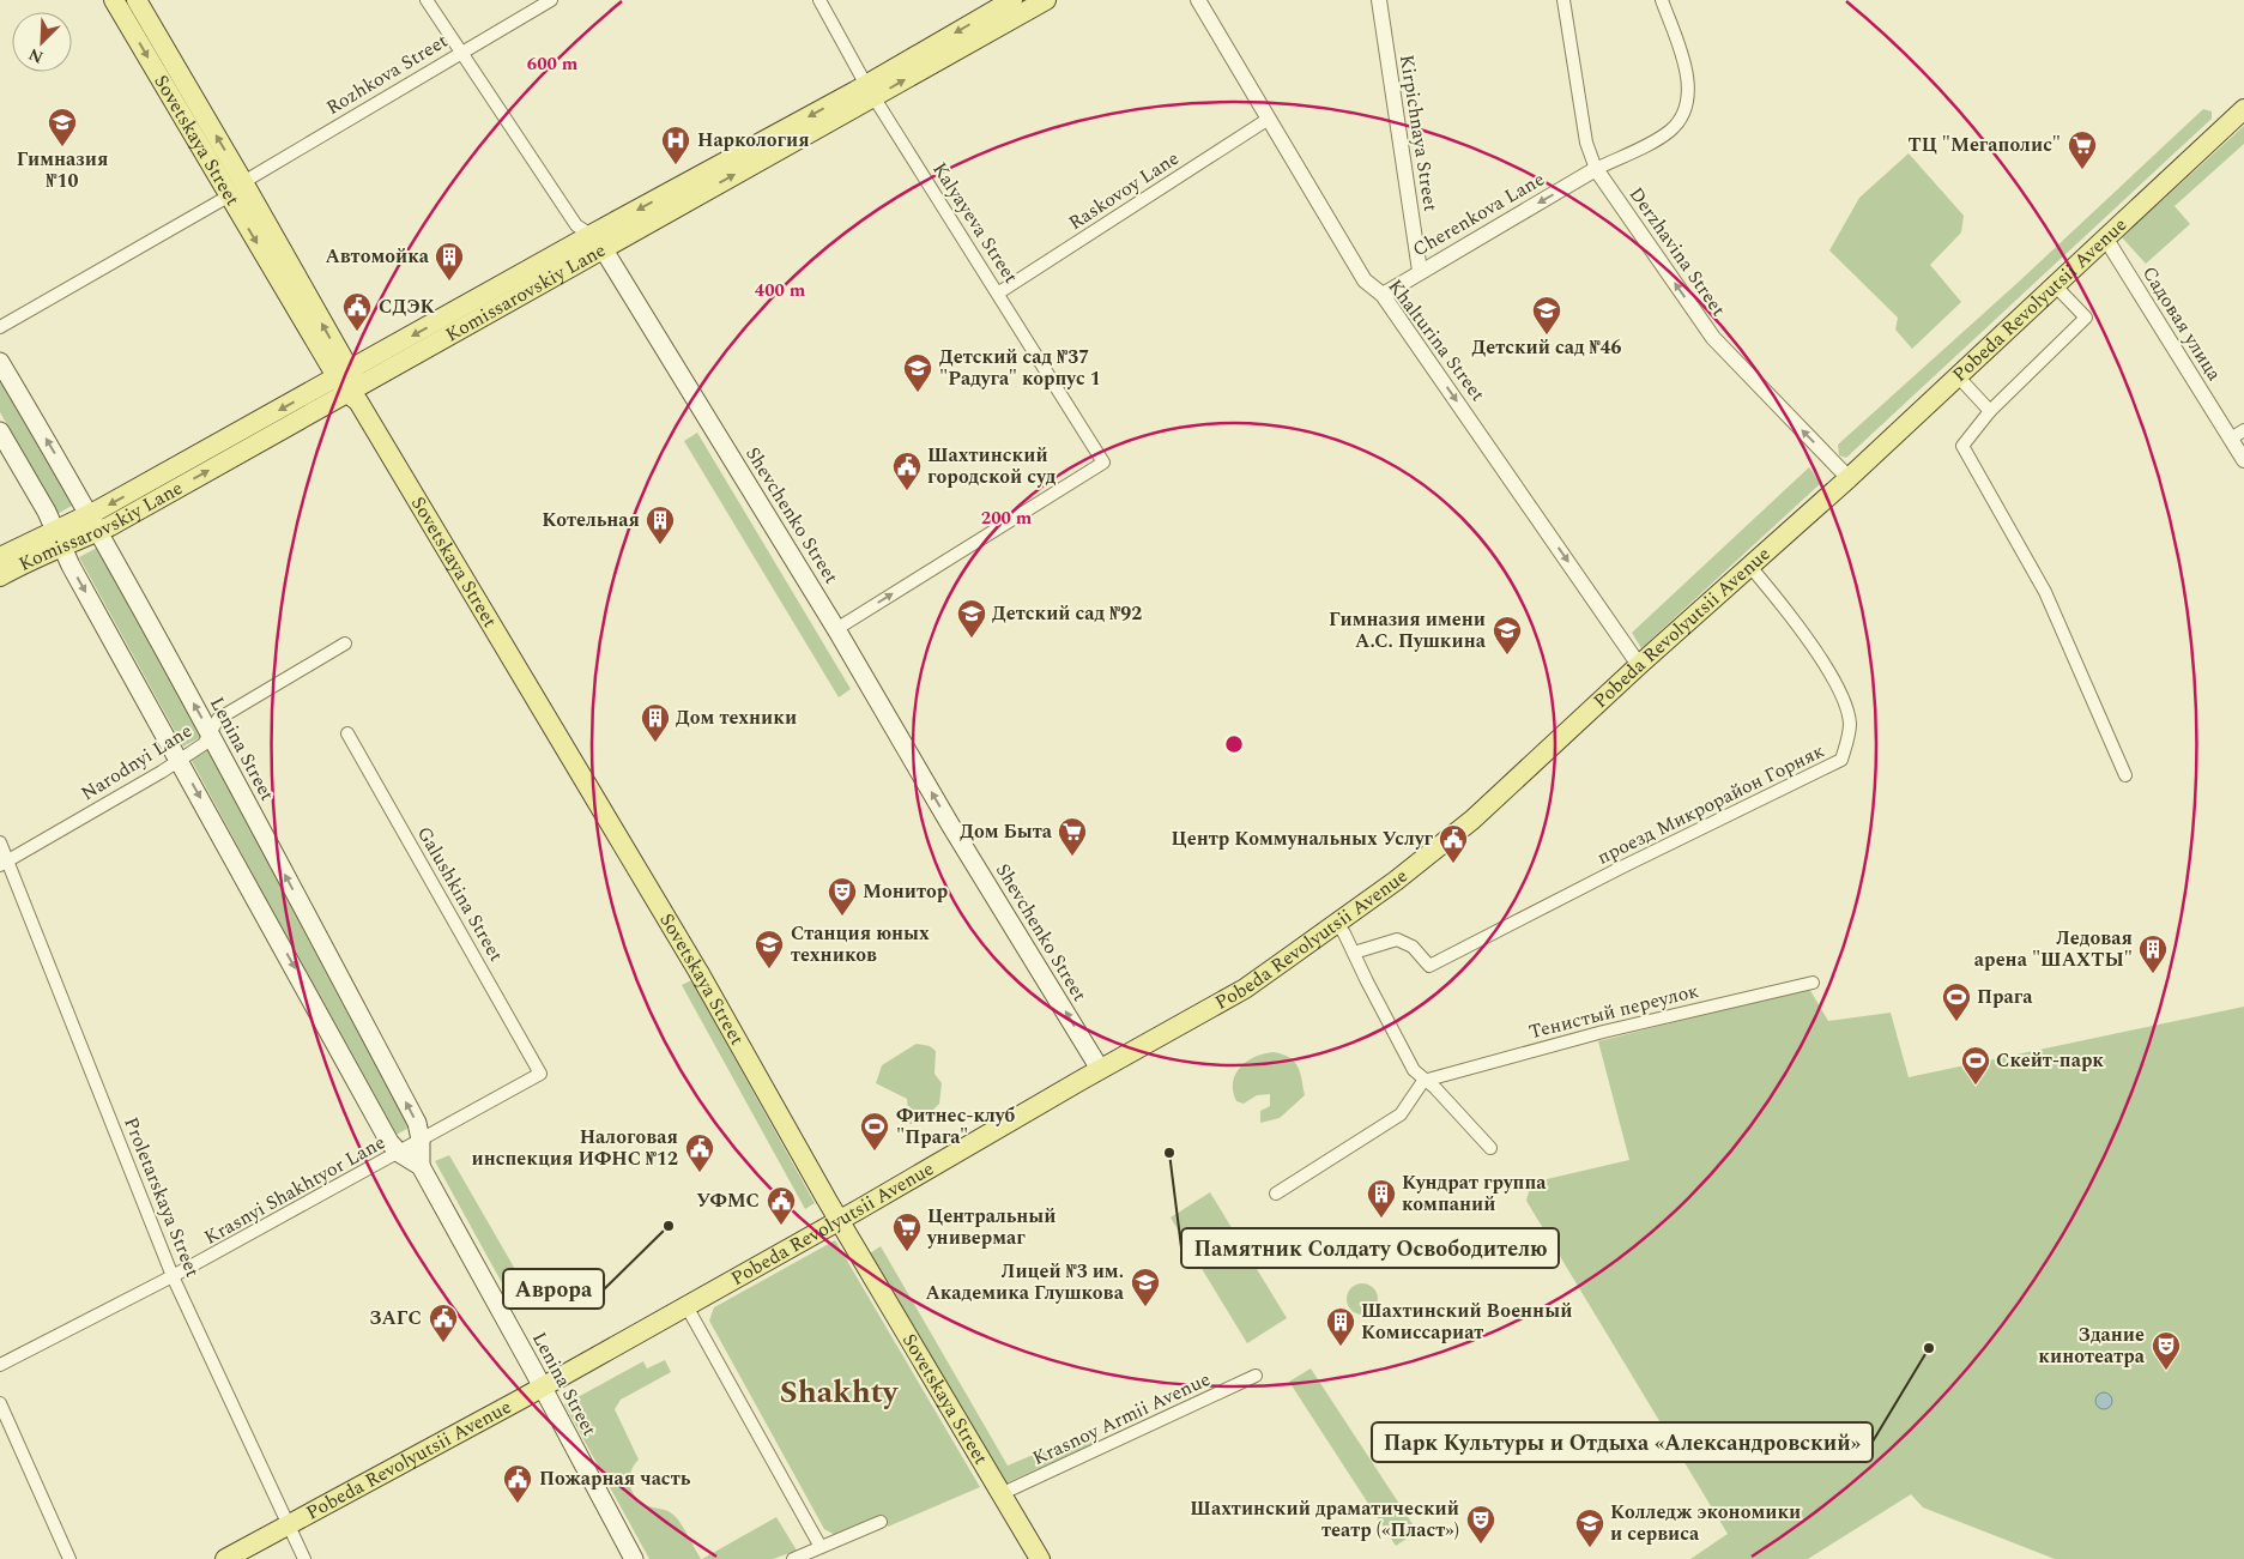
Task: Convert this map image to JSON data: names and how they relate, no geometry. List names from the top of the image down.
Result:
{
  "streets": {
    "main road": [
      "Sovetskaya Street",
      "Komissarovskiy Lane",
      "Pobeda Revolyutsii Avenue",
      "Shevchenko Street",
      "Lenina Street"
    ],
    "street": [
      "Rozhkova Street",
      "Kirpichnaya Street",
      "Raskovoy Lane",
      "Cherenkova Lane",
      "Kalyayeva Street",
      "Derzhavina Street",
      "Садовая улица",
      "Khalturina Street",
      "Narodnyi Lane",
      "проезд Микрорайон Горняк",
      "Galushkina Street",
      "Тенистый переулок",
      "Krasnyi Shakhtyor Lane",
      "Proletarskaya Street",
      "Krasnoy Armii Avenue"
    ]
  },
  "crossings": [
    ["Rozhkova Street", "Sovetskaya Street"],
    ["Rozhkova Street", "Shevchenko Street"],
    ["Kirpichnaya Street", "Cherenkova Lane"],
    ["Sovetskaya Street", "Komissarovskiy Lane"],
    ["Sovetskaya Street", "Pobeda Revolyutsii Avenue"],
    ["Sovetskaya Street", "Krasnoy Armii Avenue"],
    ["Raskovoy Lane", "Kalyayeva Street"],
    ["Raskovoy Lane", "Khalturina Street"],
    ["Cherenkova Lane", "Derzhavina Street"],
    ["Cherenkova Lane", "Khalturina Street"],
    ["Kalyayeva Street", "Komissarovskiy Lane"],
    ["Kalyayeva Street", "Shevchenko Street"],
    ["Derzhavina Street", "Pobeda Revolyutsii Avenue"],
    ["Komissarovskiy Lane", "Shevchenko Street"],
    ["Komissarovskiy Lane", "Lenina Street"],
    ["Pobeda Revolyutsii Avenue", "Садовая улица"],
    ["Pobeda Revolyutsii Avenue", "Khalturina Street"],
    ["Pobeda Revolyutsii Avenue", "Shevchenko Street"],
    ["Pobeda Revolyutsii Avenue", "Lenina Street"],
    ["Pobeda Revolyutsii Avenue", "проезд Микрорайон Горняк"],
    ["Pobeda Revolyutsii Avenue", "Proletarskaya Street"],
    ["Lenina Street", "Narodnyi Lane"],
    ["Lenina Street", "Krasnyi Shakhtyor Lane"],
    ["Narodnyi Lane", "Proletarskaya Street"],
    ["Galushkina Street", "Krasnyi Shakhtyor Lane"],
    ["Krasnyi Shakhtyor Lane", "Proletarskaya Street"]
  ],
  "one_way": [
    "Cherenkova Lane",
    "Derzhavina Street",
    "Khalturina Street",
    "Shevchenko Street"
  ],
  "districts": ["Shakhty"],
  "places": {
    "school or university": [
      "Гимназия №10",
      "Детский сад №46",
      "Детский сад №37 \"Радуга\" корпус 1",
      "Детский сад №92",
      "Гимназия имени А.С. Пушкина",
      "Станция юных техников",
      "Лицей №3 им. Академика Глушкова",
      "Колледж экономики и сервиса"
    ],
    "hospital": ["Наркология"],
    "supermarket": ["ТЦ \"Мегаполис\"", "Дом Быта", "Центральный универмаг"],
    "building": [
      "Автомойка",
      "Котельная",
      "Дом техники",
      "Ледовая арена \"ШАХТЫ\"",
      "Кундрат группа компаний",
      "Шахтинский Военный Комиссариат"
    ],
    "public building": [
      "СДЭК",
      "Шахтинский городской суд",
      "Центр Коммунальных Услуг",
      "Налоговая инспекция ИФНС №12",
      "УФМС",
      "ЗАГС",
      "Пожарная часть"
    ],
    "theatre": ["Монитор", "Здание кинотеатра", "Шахтинский драматический театр («Пласт»)"],
    "sports": ["Прага", "Скейт-парк", "Фитнес-клуб \"Прага\""],
    "other": ["Памятник Солдату Освободителю", "Аврора", "Парк Культуры и Отдыха «Александровский»"]
  },
  "north": "bottom left",
  "rings": ["600 m", "400 m", "200 m"]
}
